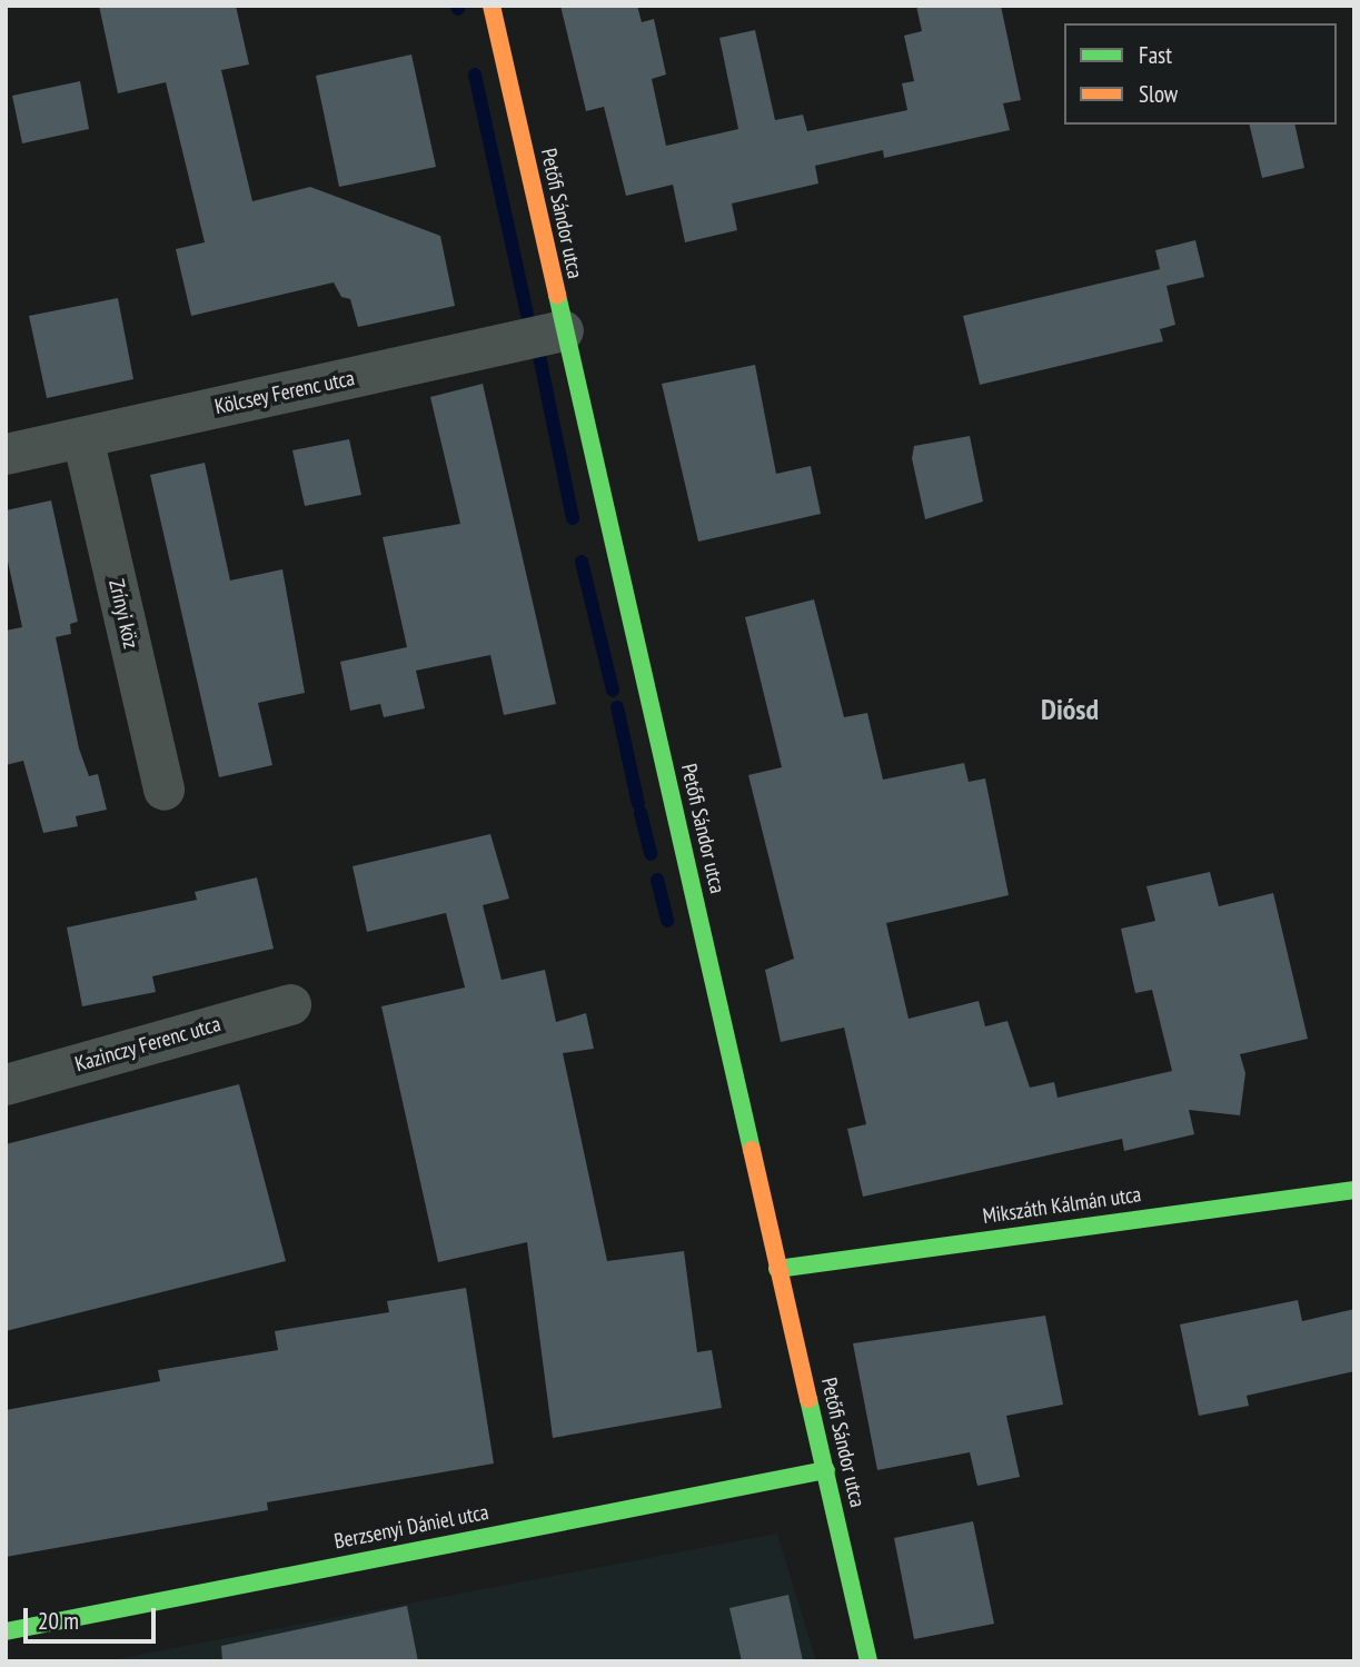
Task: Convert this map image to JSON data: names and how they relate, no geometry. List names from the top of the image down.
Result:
{
  "streets": {
    "street": [
      "Petőfi Sándor utca",
      "Kölcsey Ferenc utca",
      "Zrínyi köz",
      "Kazinczy Ferenc utca",
      "Mikszáth Kálmán utca",
      "Berzsenyi Dániel utca"
    ]
  },
  "crossings": [
    ["Petőfi Sándor utca", "Kölcsey Ferenc utca"],
    ["Petőfi Sándor utca", "Mikszáth Kálmán utca"],
    ["Petőfi Sándor utca", "Berzsenyi Dániel utca"],
    ["Kölcsey Ferenc utca", "Zrínyi köz"]
  ],
  "districts": ["Diósd"],
  "legend": ["Fast", "Slow"],
  "scale_bar": "20 m"
}
